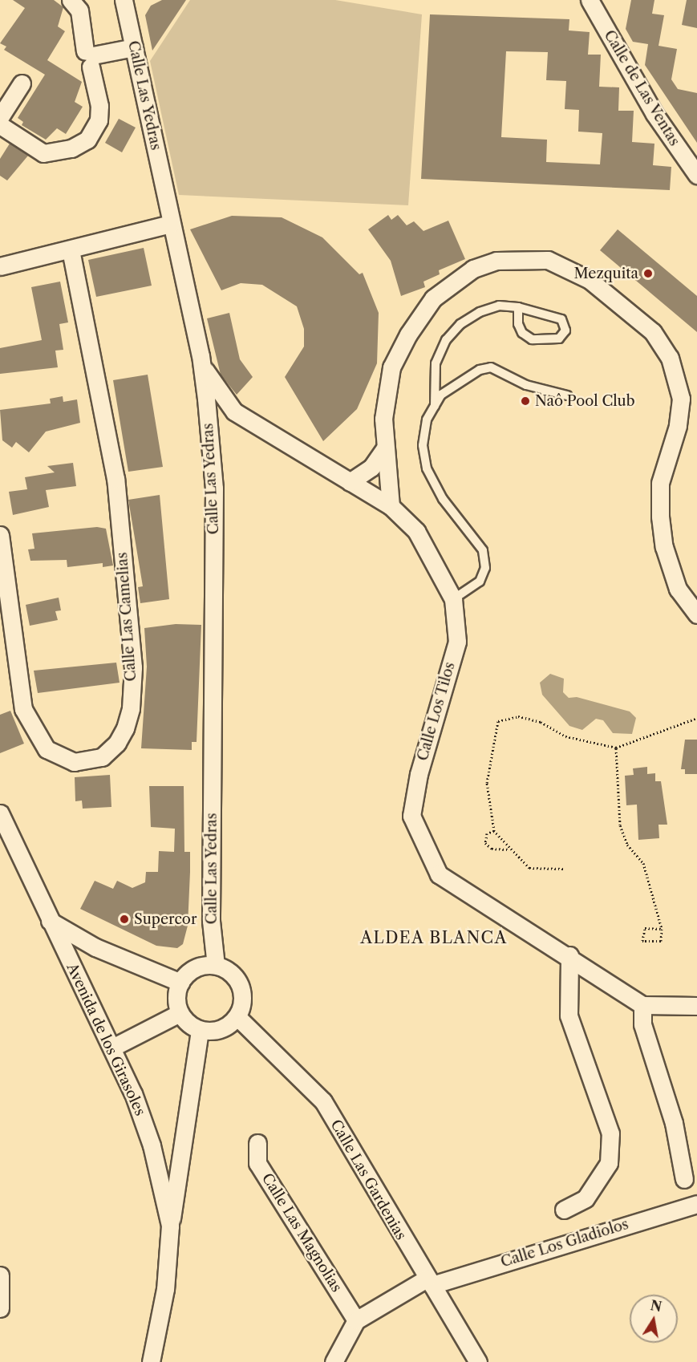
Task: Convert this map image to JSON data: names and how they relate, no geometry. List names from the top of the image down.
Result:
{
  "streets": {
    "street": [
      "Calle de Las Ventas",
      "Calle Las Yedras",
      "Calle Las Camelias",
      "Calle Los Tilos",
      "Avenida de los Girasoles",
      "Calle Las Gardenias",
      "Calle Las Magnolias",
      "Calle Los Gladiolos"
    ]
  },
  "crossings": [
    ["Calle Las Yedras", "Calle Los Tilos"],
    ["Calle Las Yedras", "Calle Las Gardenias"],
    ["Calle Las Gardenias", "Calle Los Gladiolos"],
    ["Calle Las Magnolias", "Calle Los Gladiolos"]
  ],
  "districts": ["ALDEA BLANCA"],
  "places": ["Mezquita", "Naô Pool Club", "Supercor"],
  "north": "top"
}
